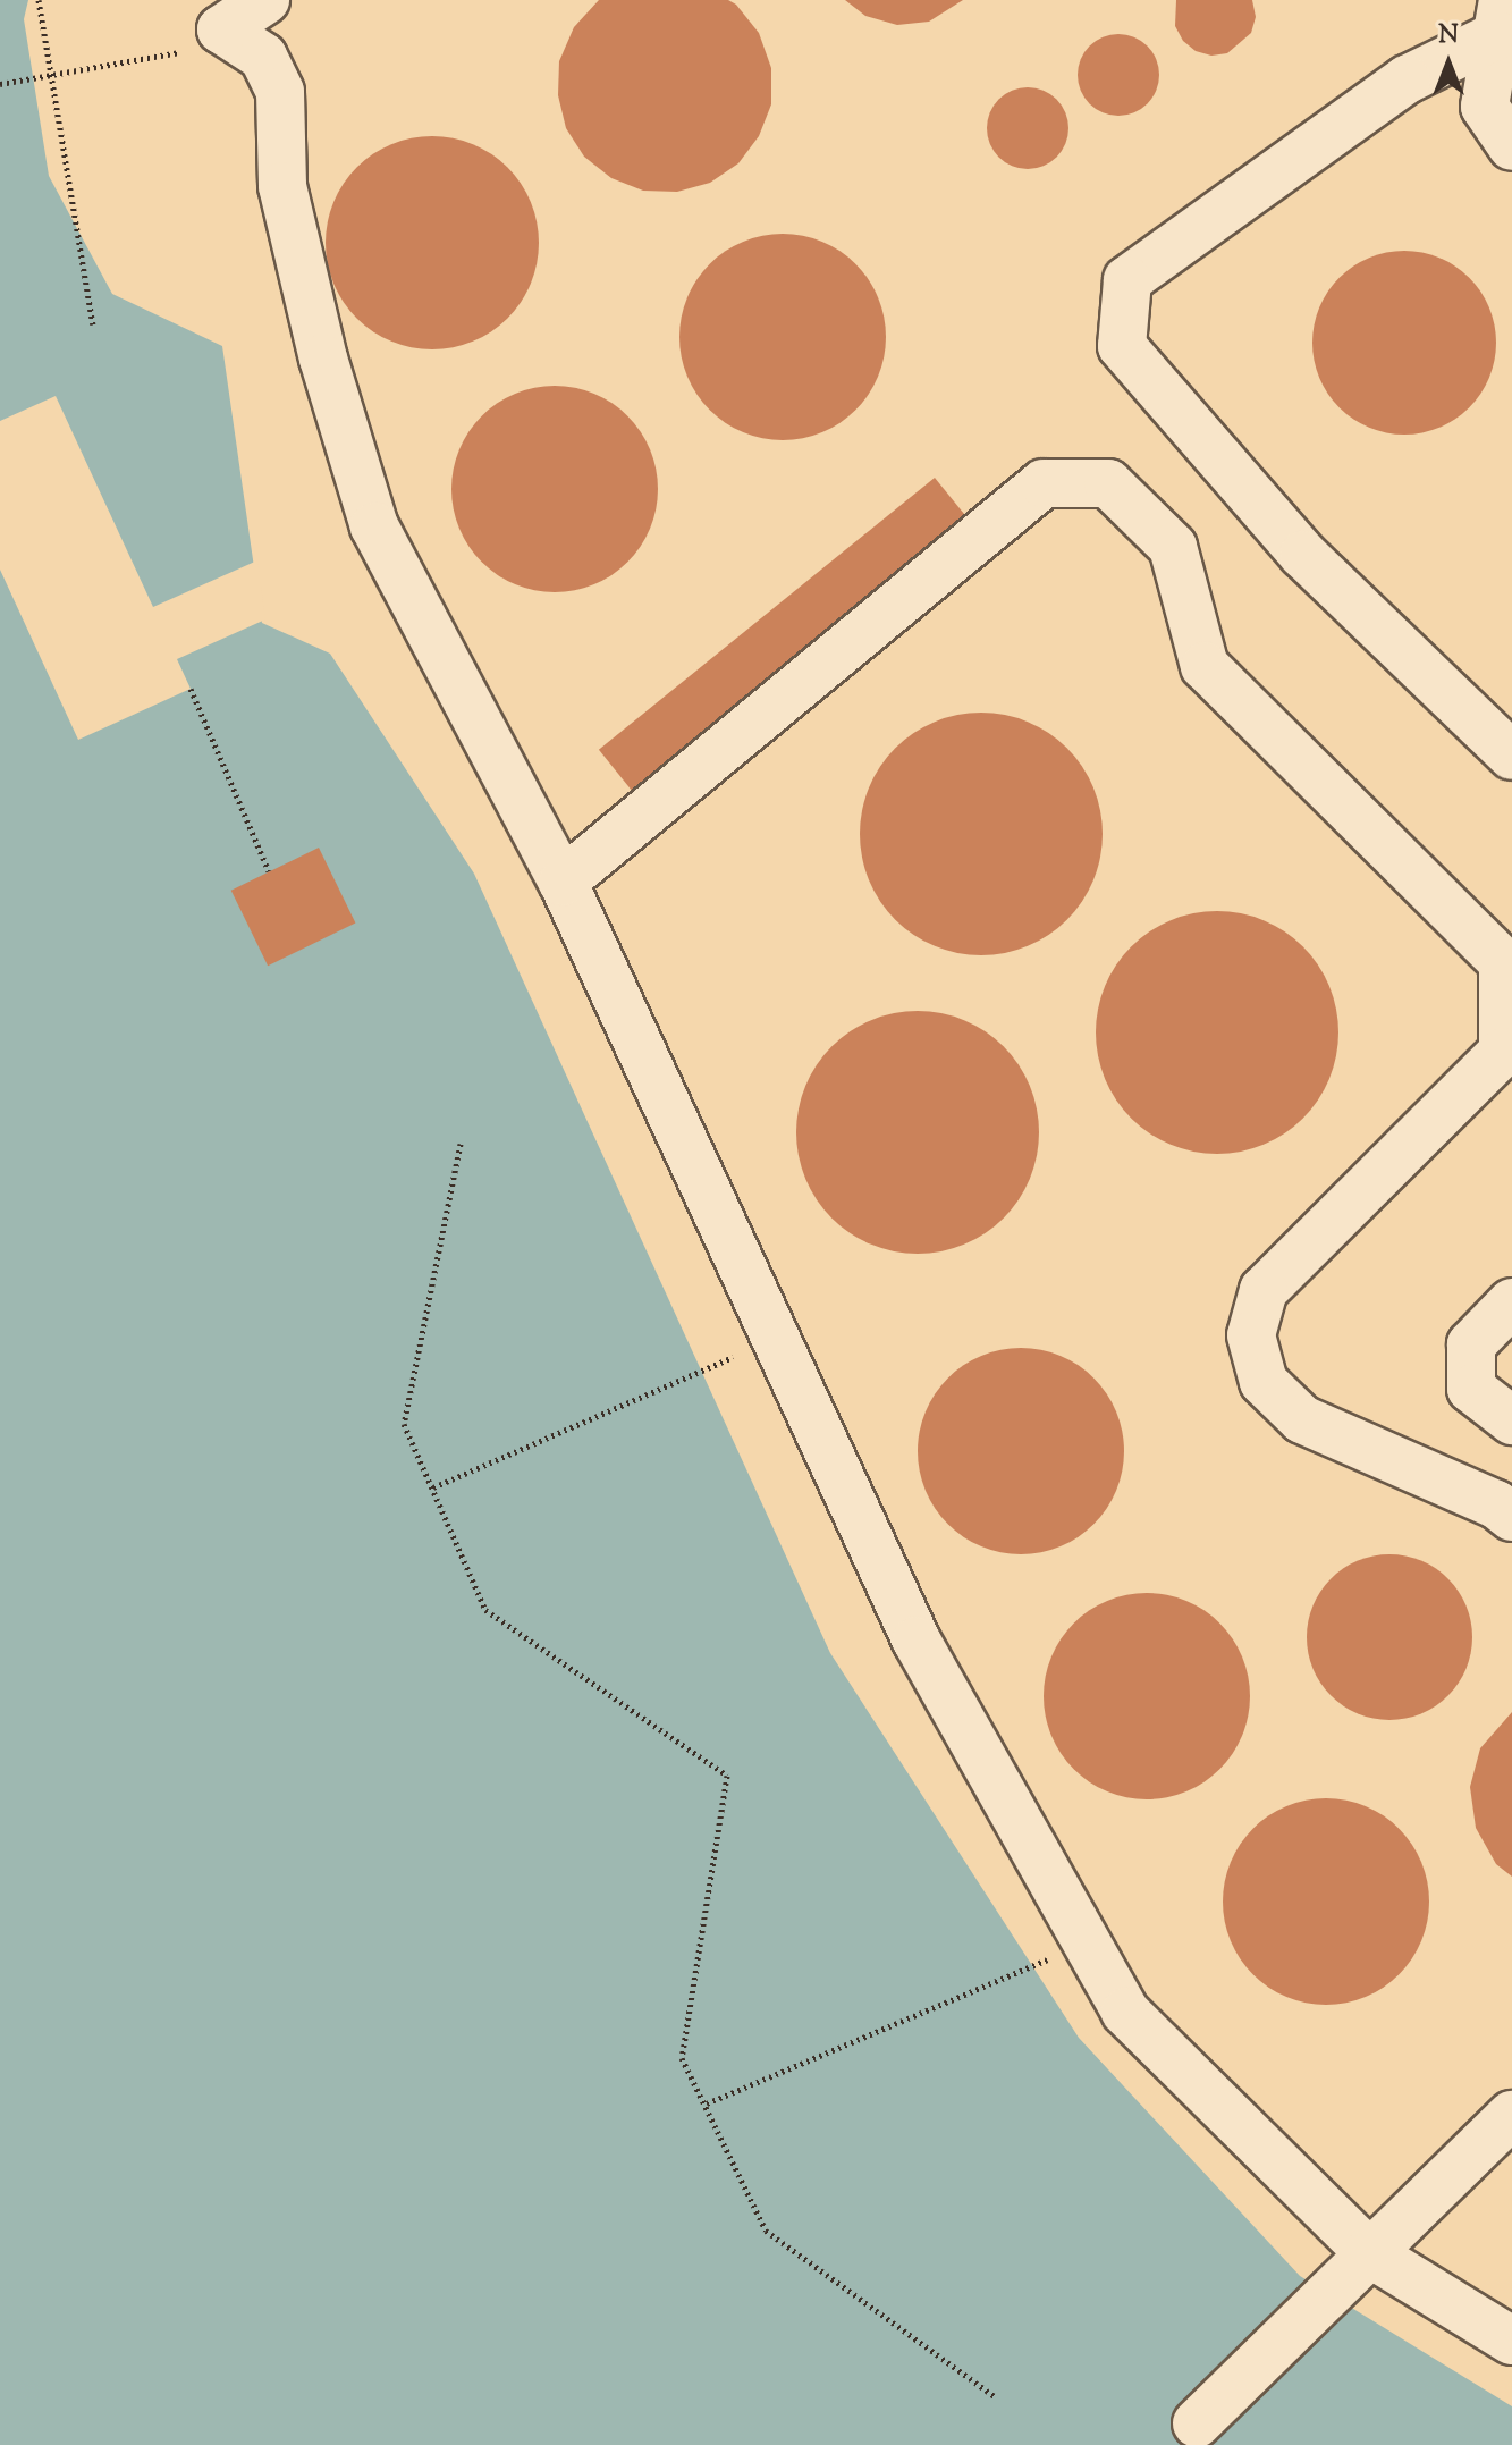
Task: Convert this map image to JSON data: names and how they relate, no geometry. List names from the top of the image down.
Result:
{
  "north": "top"
}
